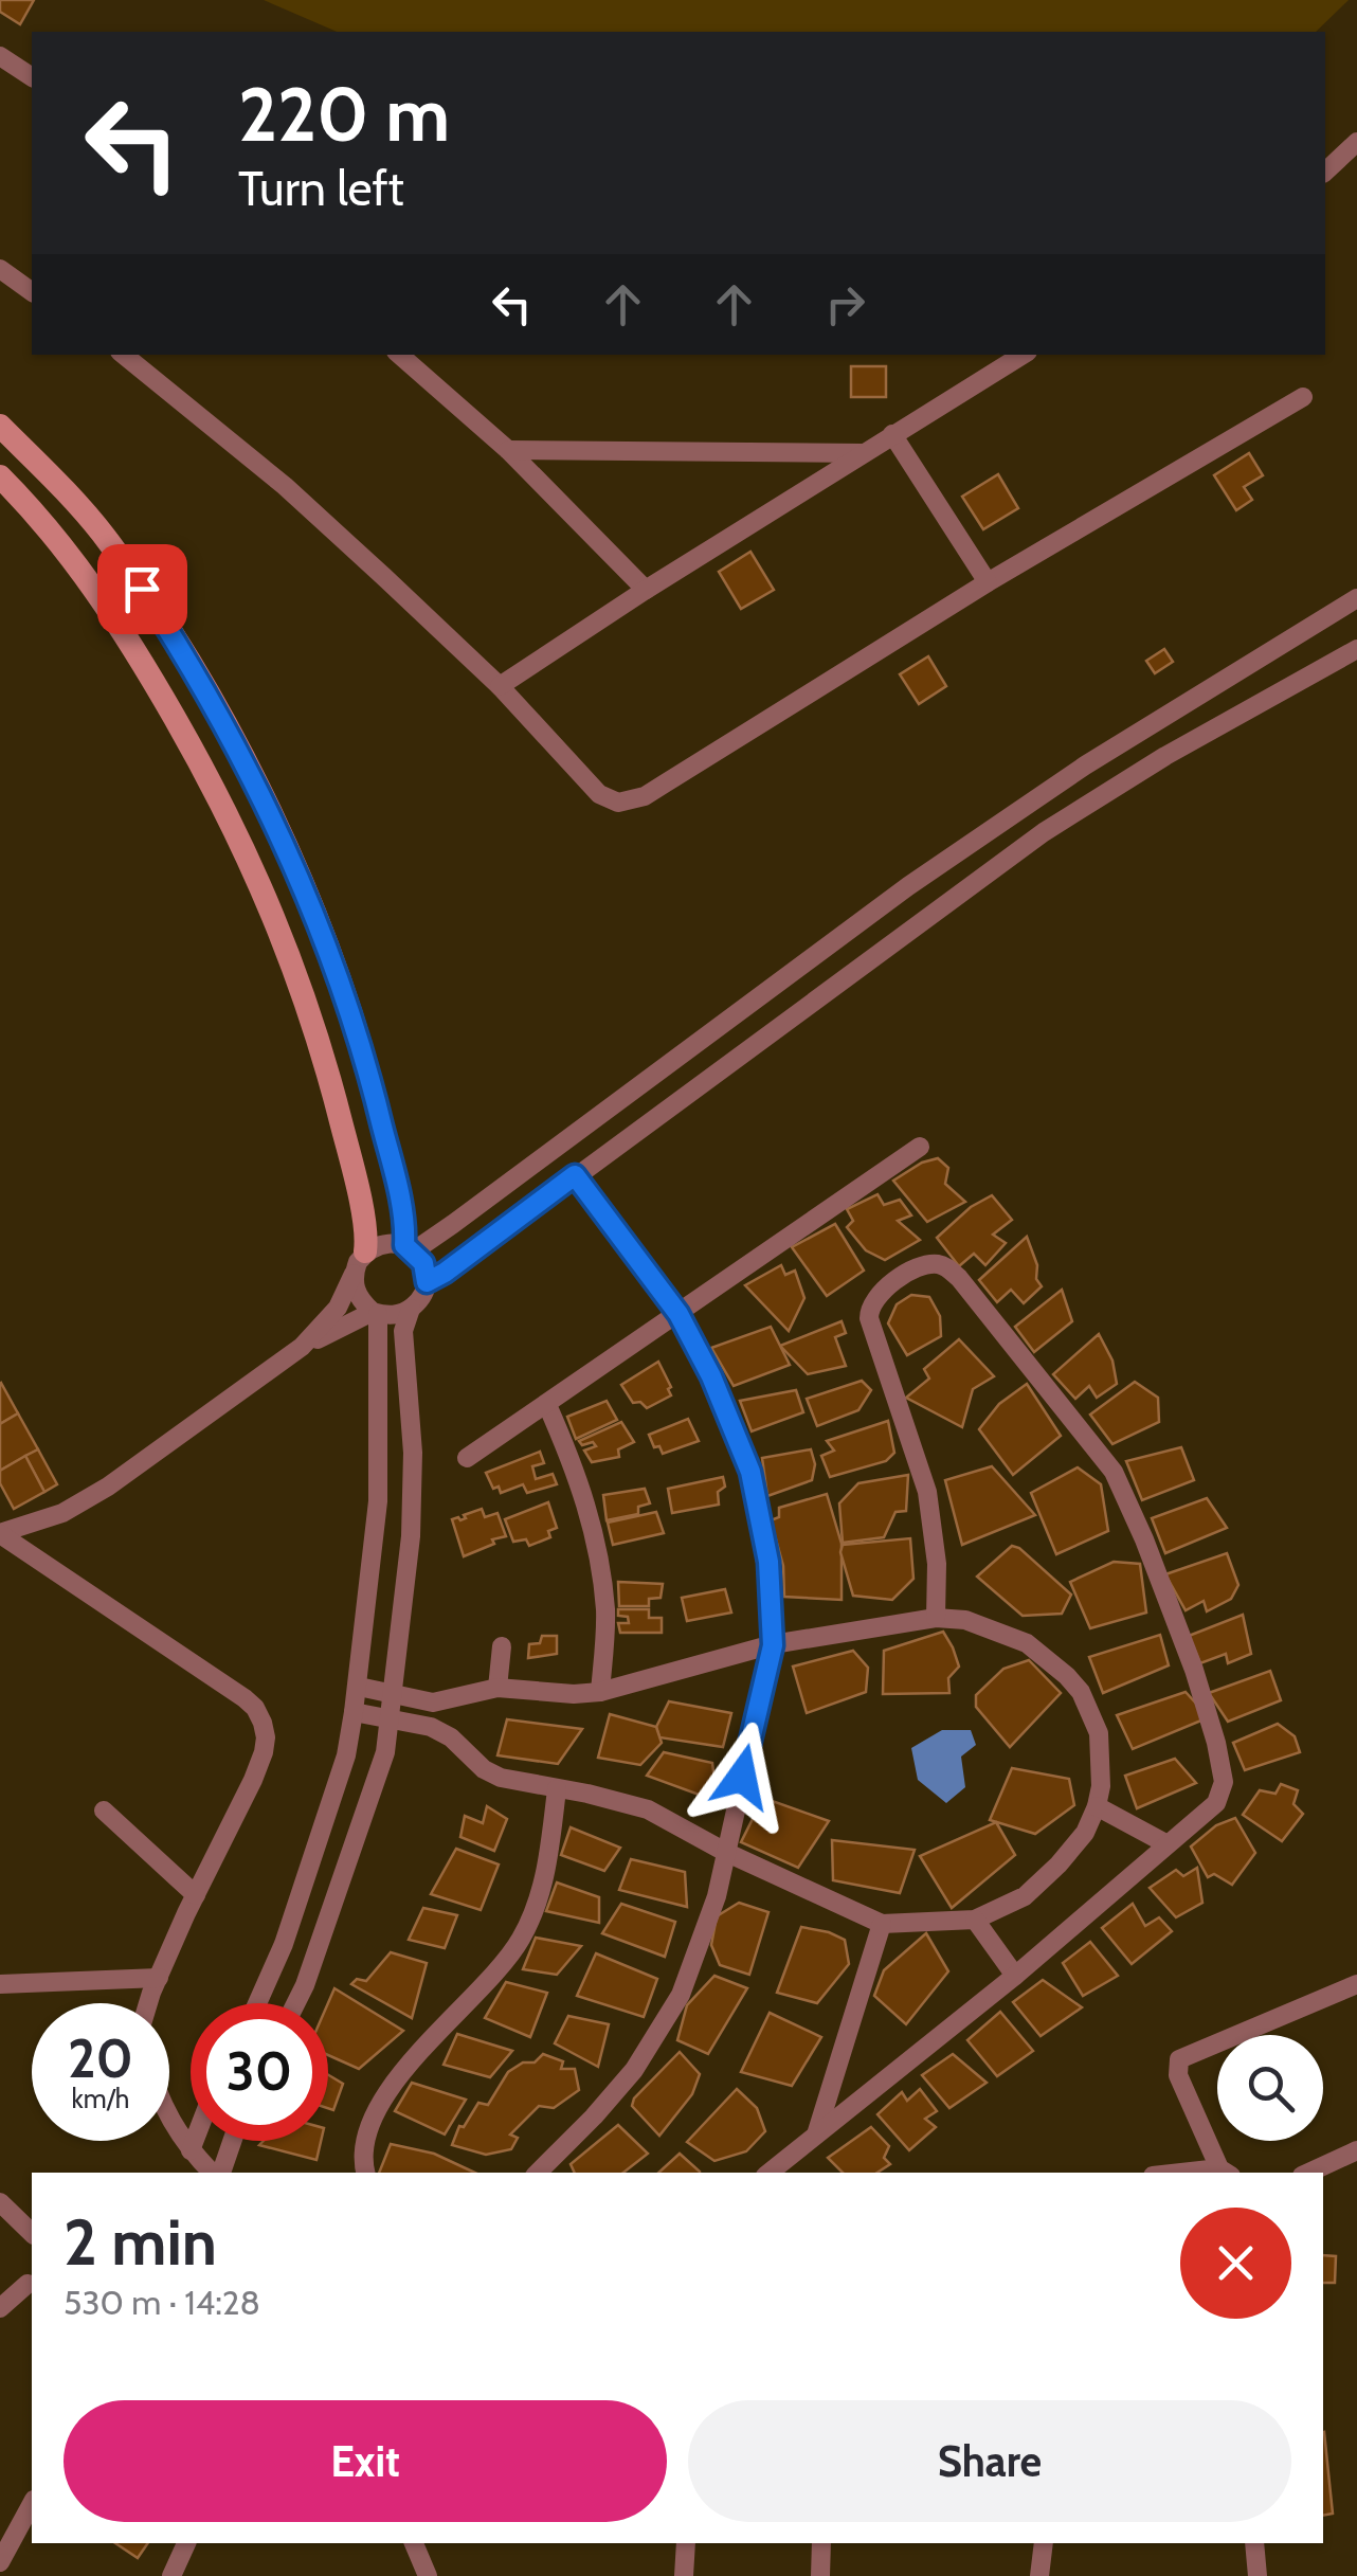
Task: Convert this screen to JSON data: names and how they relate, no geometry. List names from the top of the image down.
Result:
{
  "page": {
    "turn": ["220 m", "Turn left"],
    "speed": "20 km/h",
    "limit": "30",
    "heading": ["2 min", "530 m · 14:28"],
    "buttons": ["Exit", "Share"]
  }
}
